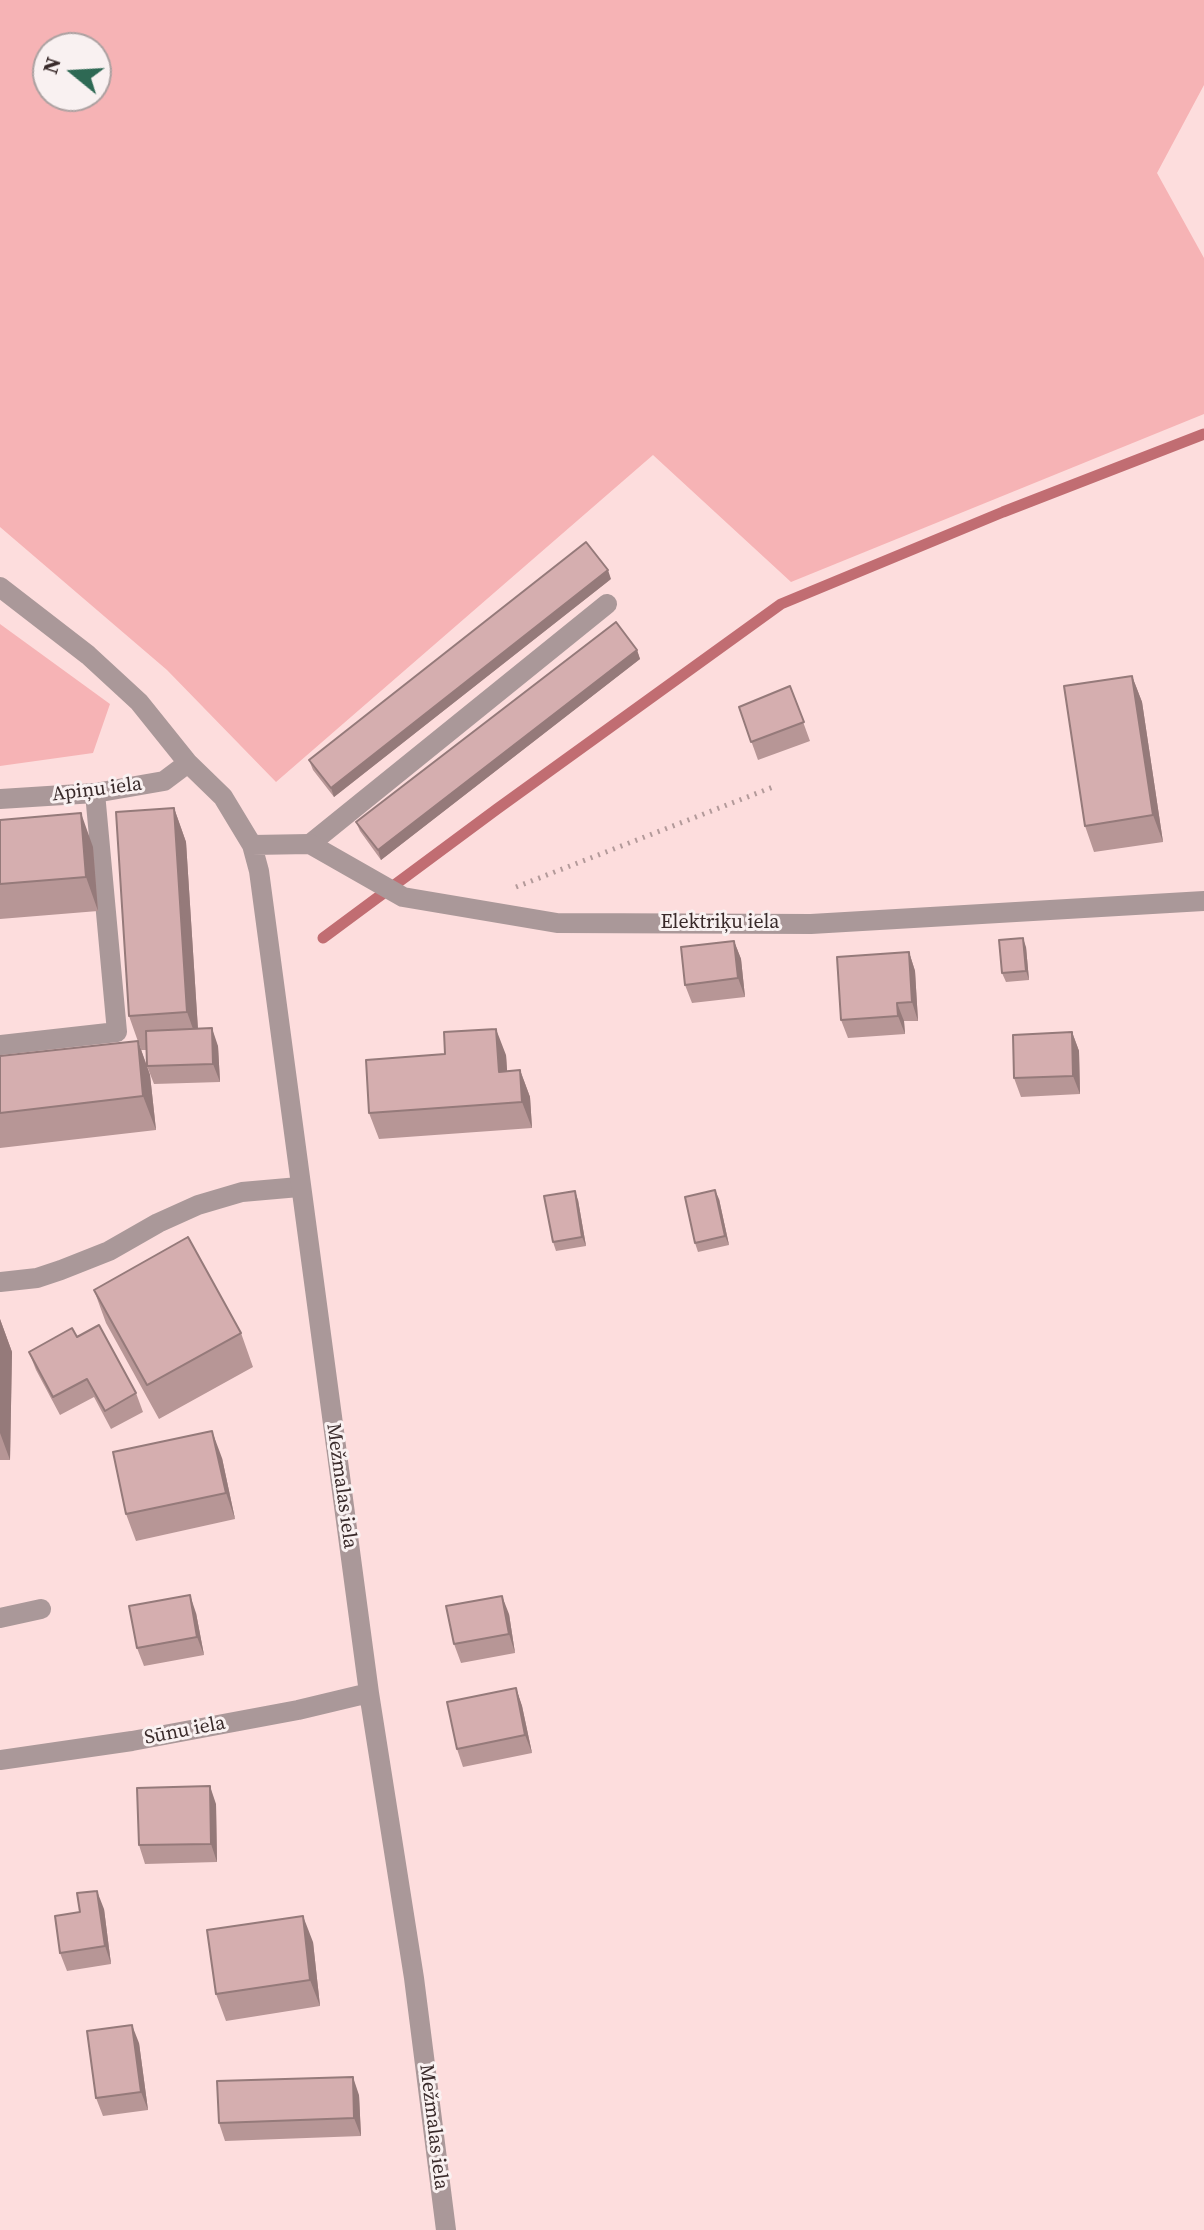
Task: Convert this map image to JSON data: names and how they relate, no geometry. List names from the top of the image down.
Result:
{
  "streets": {
    "street": [
      "Apiņu iela",
      "Elektriķu iela",
      "Mežmalas iela",
      "Sūnu iela"
    ]
  },
  "crossings": [
    ["Apiņu iela", "Mežmalas iela"],
    ["Mežmalas iela", "Sūnu iela"]
  ],
  "north": "left"
}
